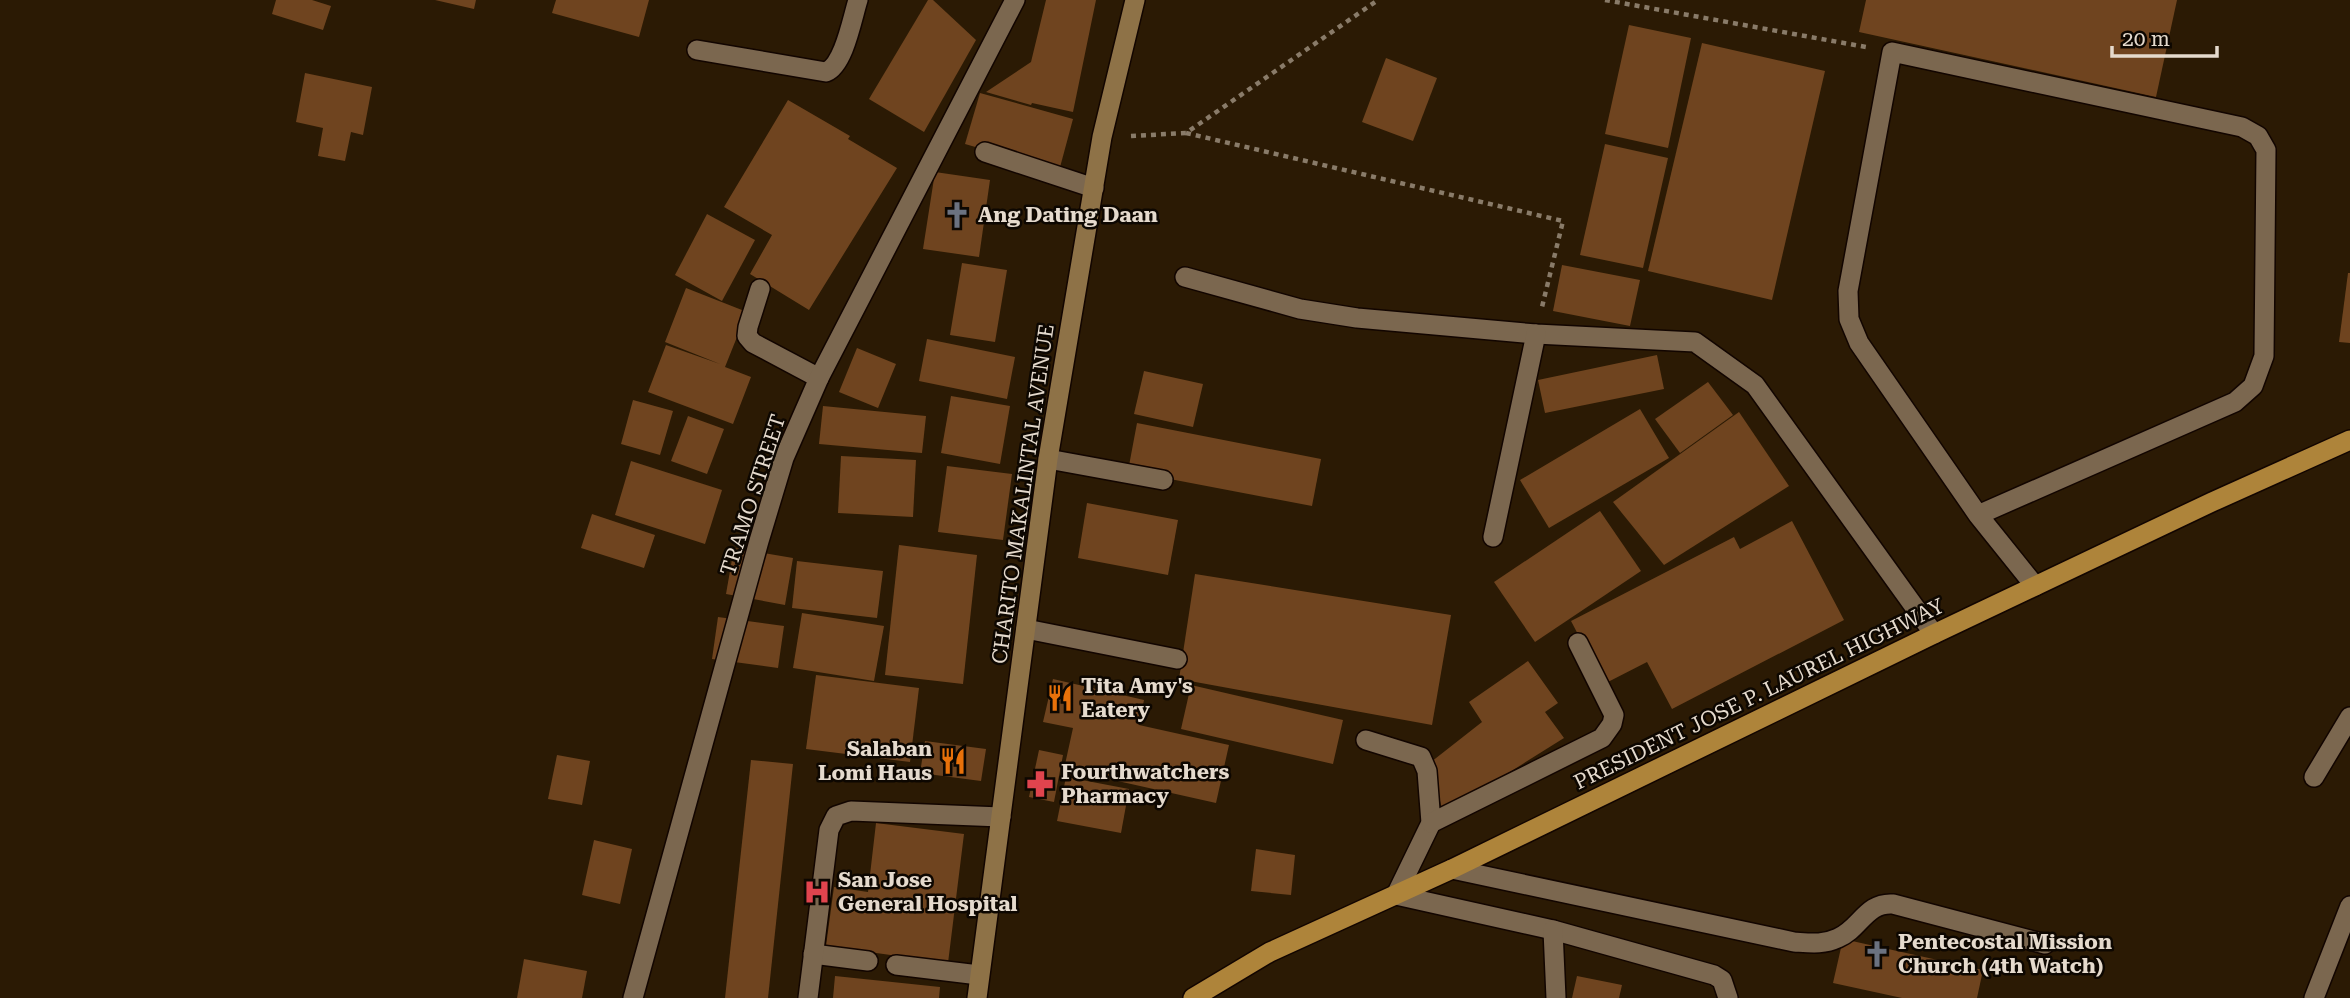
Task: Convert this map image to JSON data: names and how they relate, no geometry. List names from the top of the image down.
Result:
{
  "streets": {
    "highway": ["PRESIDENT JOSE P. LAUREL HIGHWAY"],
    "main road": ["CHARITO MAKALINTAL AVENUE"],
    "street": ["TRAMO STREET"]
  },
  "places": {
    "church": ["Ang Dating Daan", "Pentecostal Mission Church (4th Watch)"],
    "restaurant": ["Tita Amy's Eatery", "Salaban Lomi Haus"],
    "pharmacy": ["Fourthwatchers Pharmacy"],
    "hospital": ["San Jose General Hospital"]
  },
  "scale_bar": "20 m"
}
